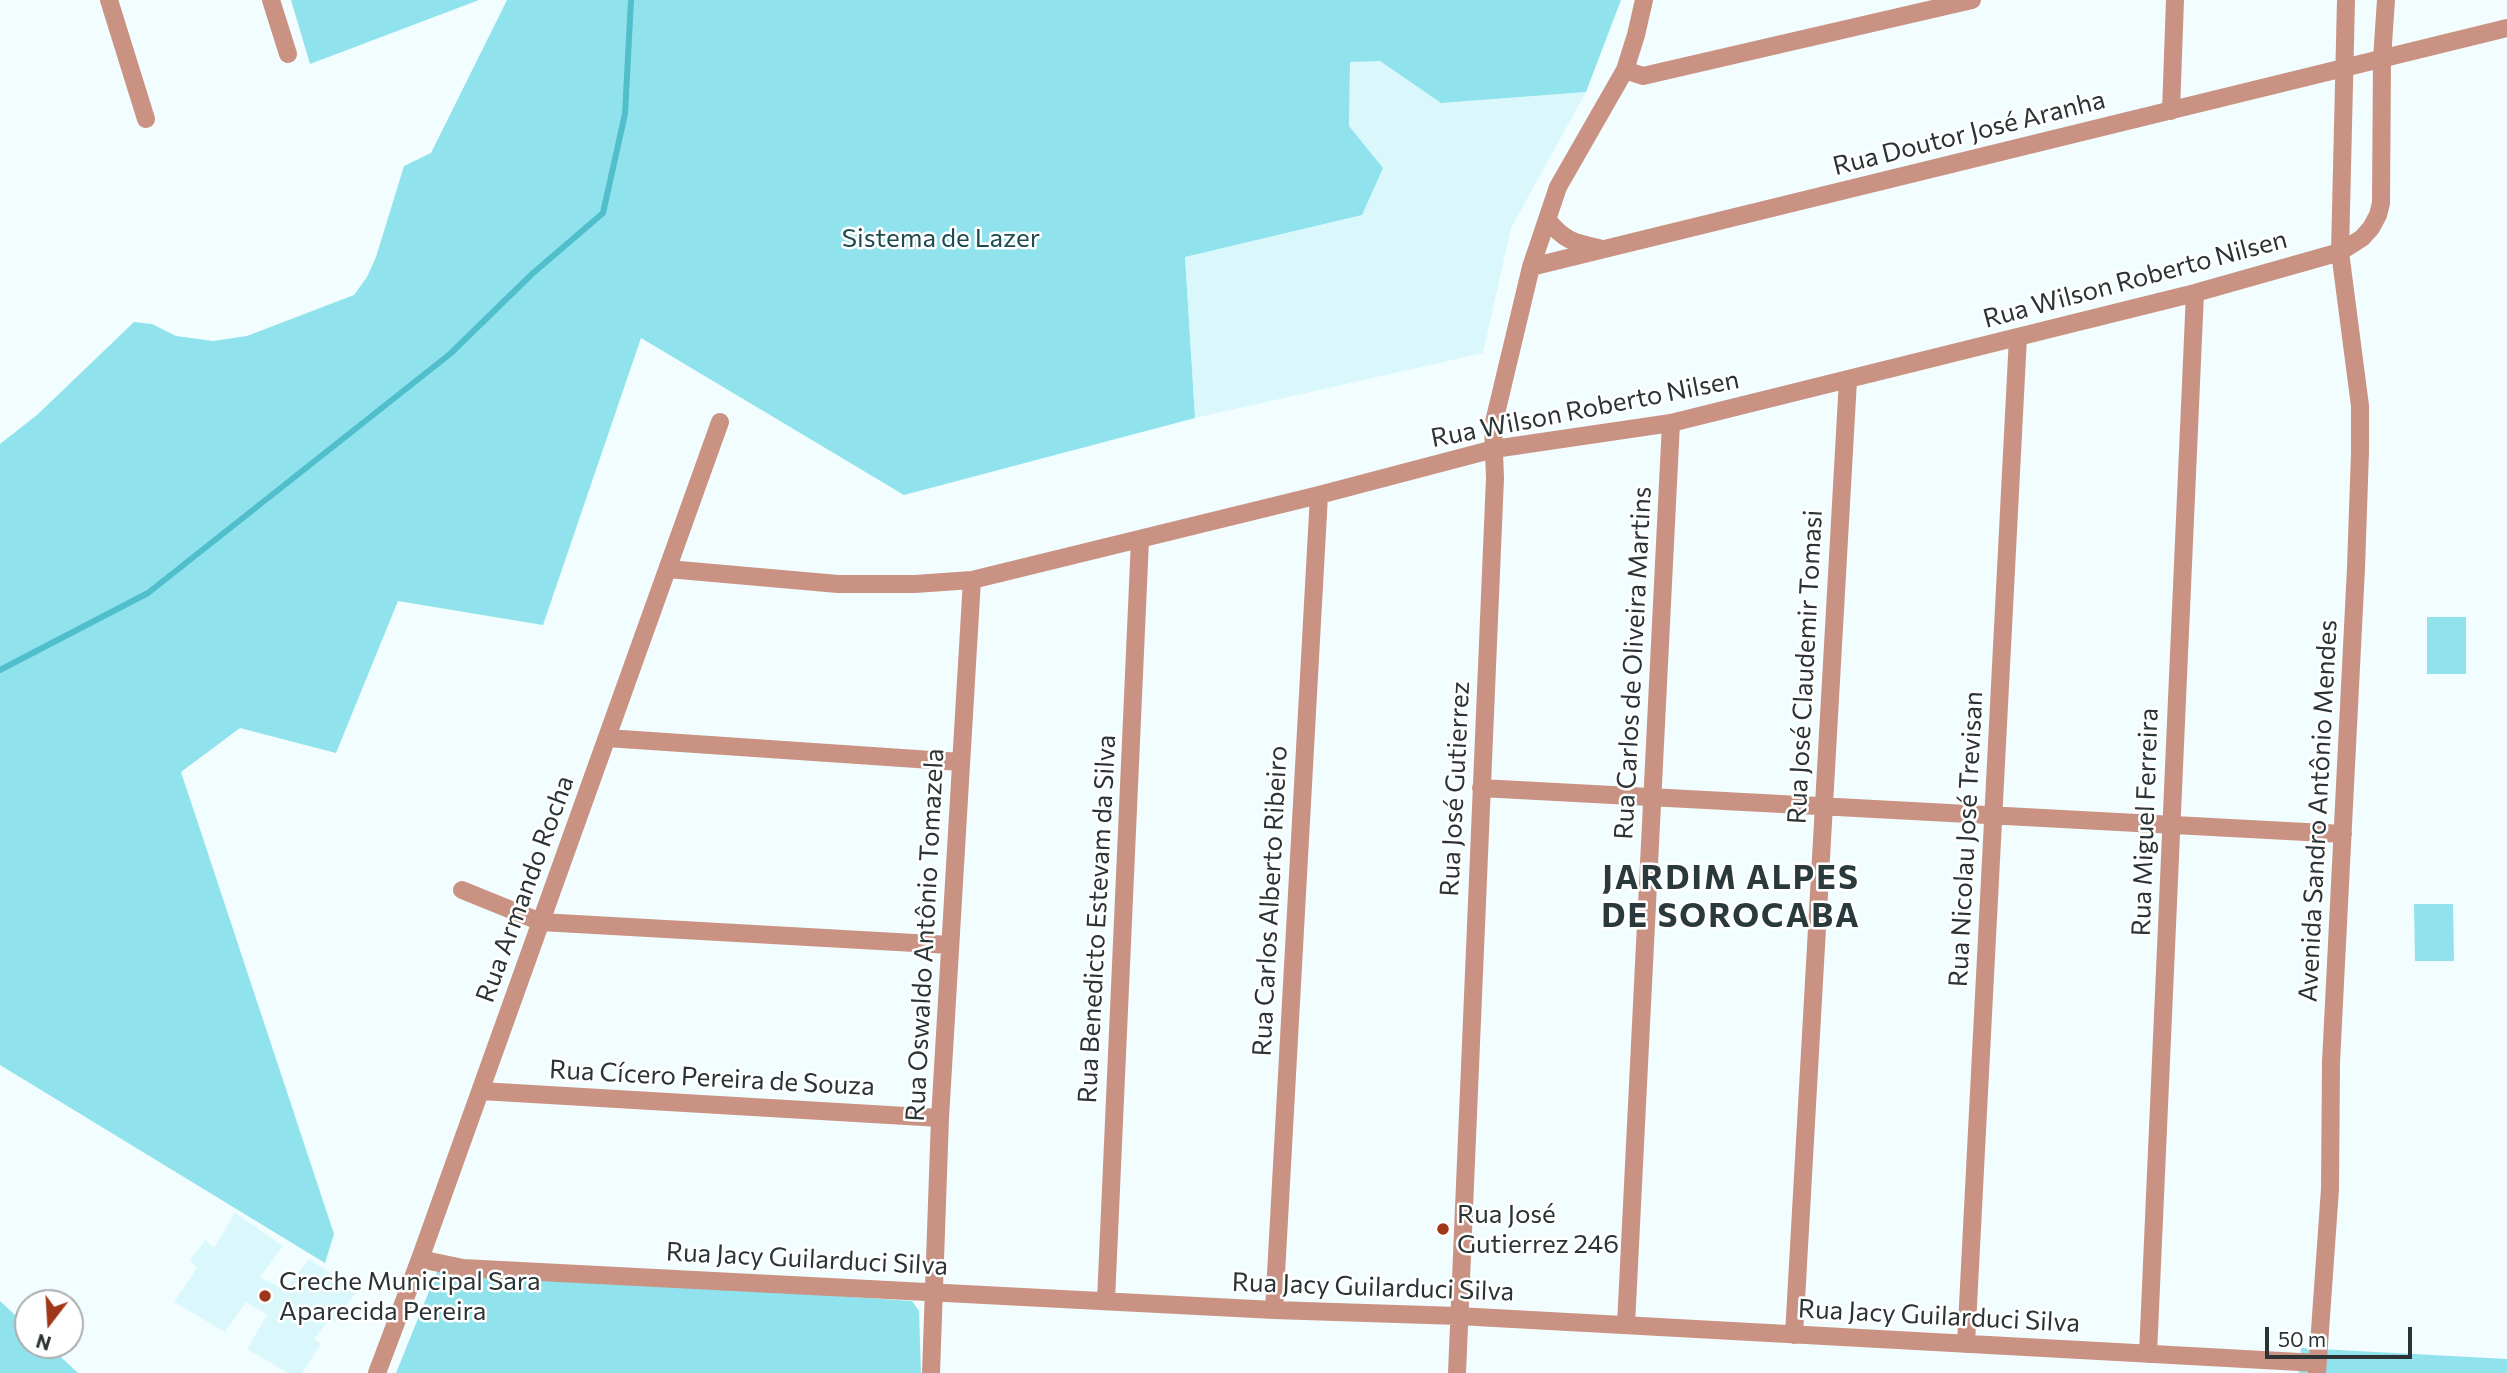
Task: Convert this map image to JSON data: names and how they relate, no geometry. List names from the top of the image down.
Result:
{
  "streets": {
    "street": [
      "Rua Doutor José Aranha",
      "Rua Wilson Roberto Nilsen",
      "Rua Carlos de Oliveira Martins",
      "Rua José Claudemir Tomasi",
      "Rua José Gutierrez",
      "Avenida Sandro Antônio Mendes",
      "Rua Miguel Ferreira",
      "Rua Nicolau José Trevisan",
      "Rua Armando Rocha",
      "Rua Carlos Alberto Ribeiro",
      "Rua Benedicto Estevam da Silva",
      "Rua Oswaldo Antônio Tomazela",
      "Rua Cícero Pereira de Souza",
      "Rua Jacy Guilarduci Silva"
    ]
  },
  "crossings": [
    ["Rua Doutor José Aranha", "Rua José Gutierrez"],
    ["Rua Doutor José Aranha", "Avenida Sandro Antônio Mendes"],
    ["Rua Wilson Roberto Nilsen", "Rua Carlos de Oliveira Martins"],
    ["Rua Wilson Roberto Nilsen", "Rua José Claudemir Tomasi"],
    ["Rua Wilson Roberto Nilsen", "Rua José Gutierrez"],
    ["Rua Wilson Roberto Nilsen", "Avenida Sandro Antônio Mendes"],
    ["Rua Wilson Roberto Nilsen", "Rua Miguel Ferreira"],
    ["Rua Wilson Roberto Nilsen", "Rua Nicolau José Trevisan"],
    ["Rua Wilson Roberto Nilsen", "Rua Armando Rocha"],
    ["Rua Wilson Roberto Nilsen", "Rua Carlos Alberto Ribeiro"],
    ["Rua Wilson Roberto Nilsen", "Rua Benedicto Estevam da Silva"],
    ["Rua Wilson Roberto Nilsen", "Rua Oswaldo Antônio Tomazela"],
    ["Rua Carlos de Oliveira Martins", "Rua Jacy Guilarduci Silva"],
    ["Rua José Claudemir Tomasi", "Rua Jacy Guilarduci Silva"],
    ["Rua José Gutierrez", "Rua Jacy Guilarduci Silva"],
    ["Avenida Sandro Antônio Mendes", "Rua Jacy Guilarduci Silva"],
    ["Rua Miguel Ferreira", "Rua Jacy Guilarduci Silva"],
    ["Rua Nicolau José Trevisan", "Rua Jacy Guilarduci Silva"],
    ["Rua Armando Rocha", "Rua Cícero Pereira de Souza"],
    ["Rua Armando Rocha", "Rua Jacy Guilarduci Silva"],
    ["Rua Carlos Alberto Ribeiro", "Rua Jacy Guilarduci Silva"],
    ["Rua Benedicto Estevam da Silva", "Rua Jacy Guilarduci Silva"],
    ["Rua Oswaldo Antônio Tomazela", "Rua Cícero Pereira de Souza"],
    ["Rua Oswaldo Antônio Tomazela", "Rua Jacy Guilarduci Silva"]
  ],
  "districts": ["JARDIM ALPES DE SOROCABA"],
  "parks": ["Sistema de Lazer"],
  "places": ["Rua José Gutierrez 246", "Creche Municipal Sara Aparecida Pereira"],
  "scale_bar": "50 m",
  "north": "bottom"
}
